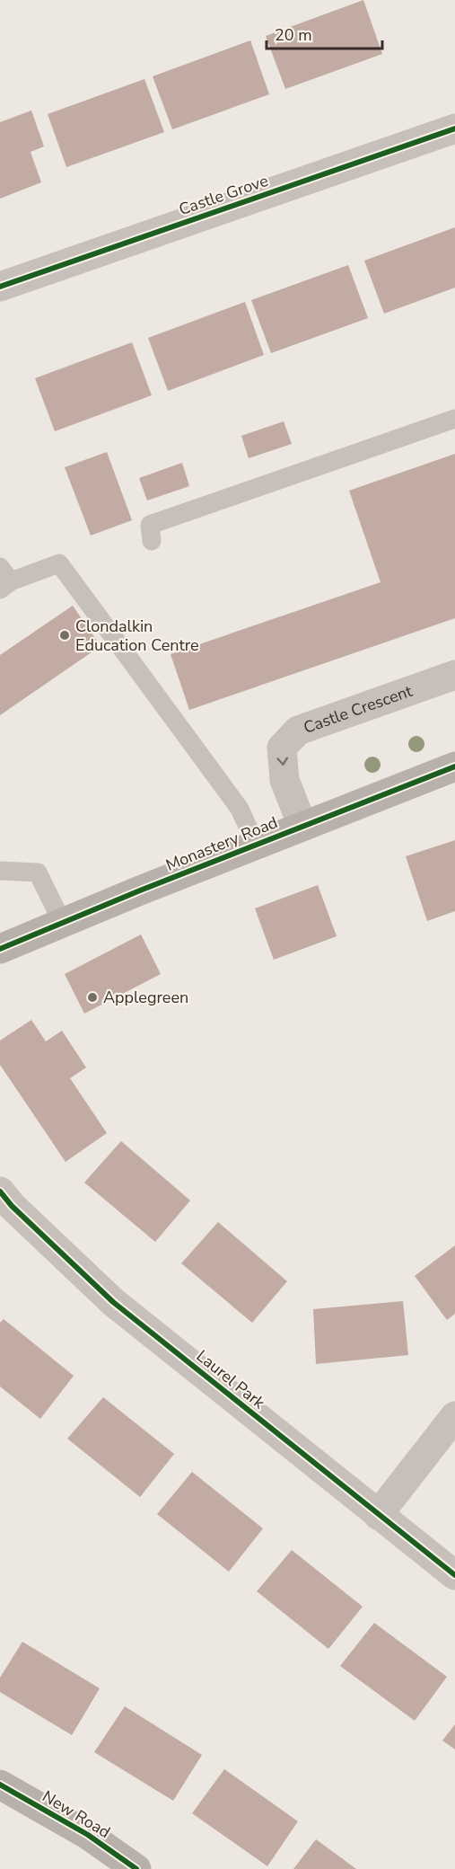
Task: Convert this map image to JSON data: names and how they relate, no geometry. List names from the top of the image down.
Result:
{
  "streets": {
    "street": [
      "Castle Grove",
      "Castle Crescent",
      "Monastery Road",
      "Laurel Park",
      "New Road"
    ]
  },
  "crossings": [
    ["Castle Crescent", "Monastery Road"]
  ],
  "places": ["Clondalkin Education Centre", "Applegreen"],
  "scale_bar": "20 m"
}
